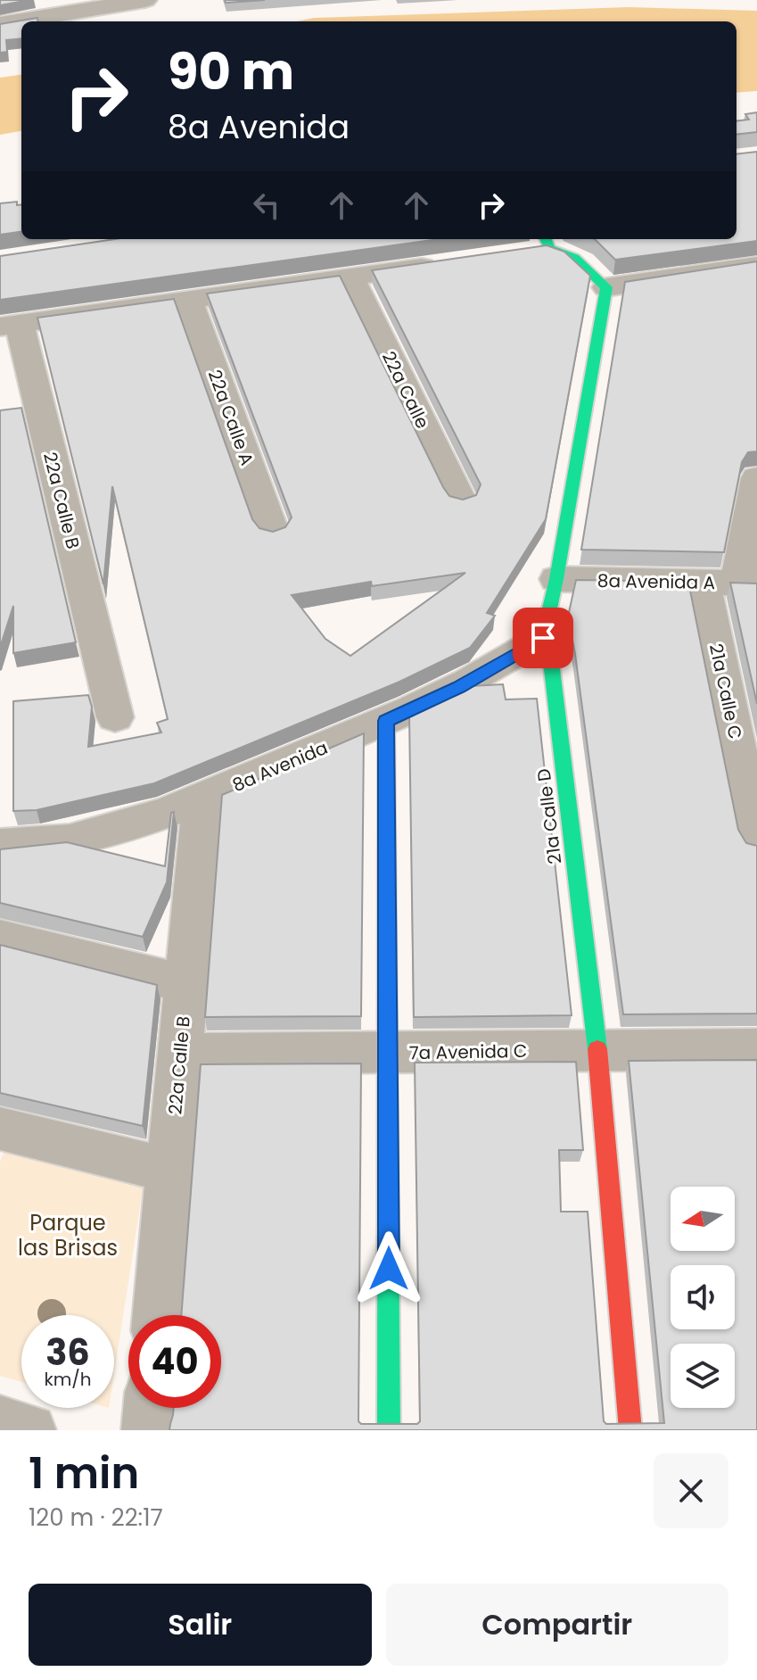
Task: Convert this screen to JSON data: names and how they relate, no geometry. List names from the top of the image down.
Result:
{
  "streets": {
    "street": [
      "22a Calle",
      "22a Calle A",
      "22a Calle B",
      "8a Avenida A",
      "21a Calle C",
      "8a Avenida",
      "21a Calle D",
      "7a Avenida C"
    ]
  },
  "crossings": [
    ["22a Calle B", "8a Avenida"],
    ["22a Calle B", "7a Avenida C"],
    ["8a Avenida A", "21a Calle C"],
    ["8a Avenida A", "21a Calle D"],
    ["8a Avenida", "21a Calle D"],
    ["21a Calle D", "7a Avenida C"]
  ],
  "parks": ["Parque las Brisas"],
  "north": "left",
  "page": {
    "turn": ["90 m", "8a Avenida"],
    "speed": "36 km/h",
    "limit": "40",
    "heading": ["1 min", "120 m · 22:17"],
    "buttons": ["Salir", "Compartir"]
  }
}
